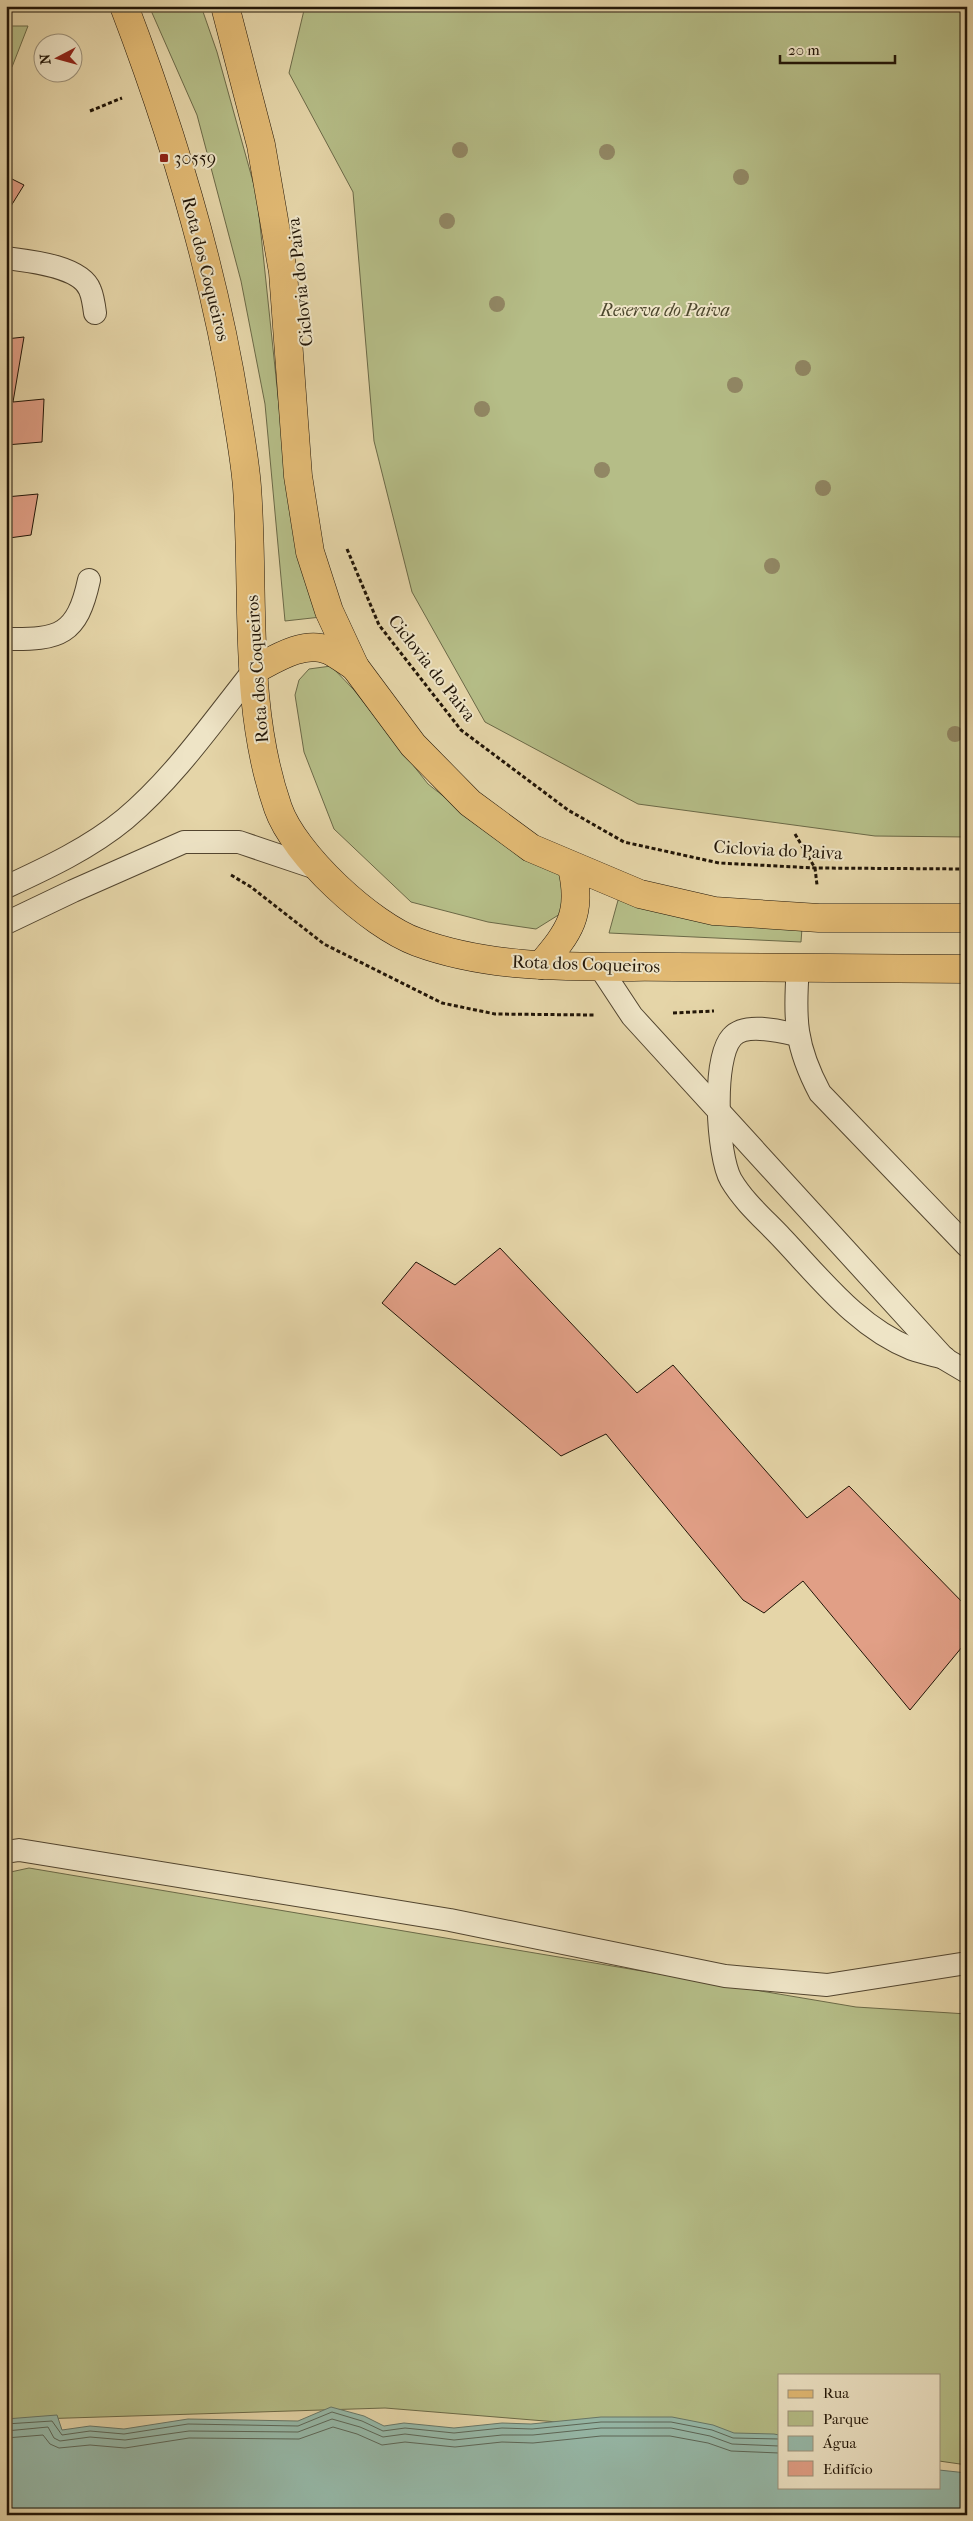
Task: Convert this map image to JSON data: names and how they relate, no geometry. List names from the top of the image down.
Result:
{
  "streets": {
    "main road": ["Rota dos Coqueiros"],
    "path": ["Ciclovia do Paiva"]
  },
  "parks": ["Reserva do Paiva"],
  "places": {
    "transit": ["30559"]
  },
  "legend": [
    "Rua",
    "Parque",
    "Água",
    "Edifício"
  ],
  "scale_bar": "20 m",
  "north": "left"
}
